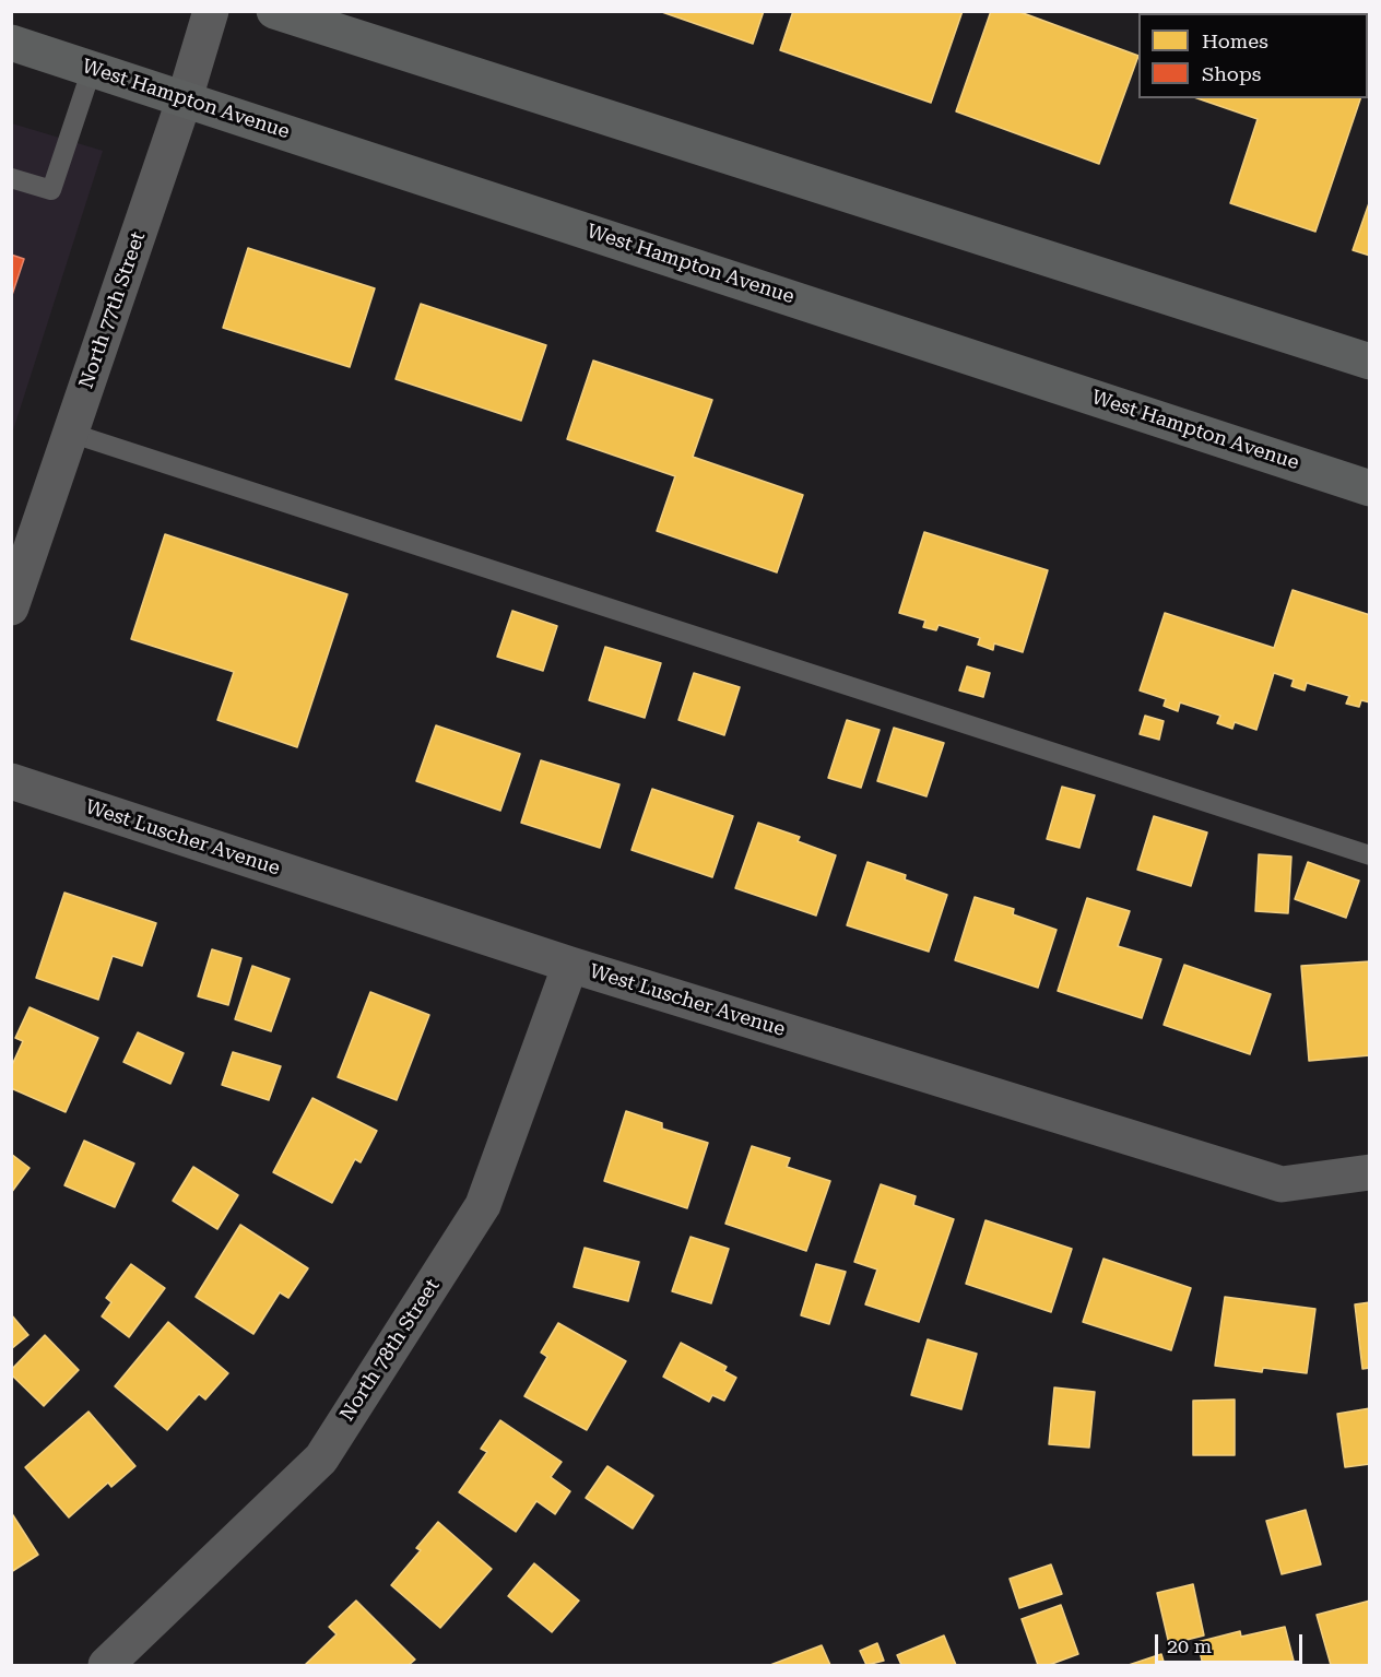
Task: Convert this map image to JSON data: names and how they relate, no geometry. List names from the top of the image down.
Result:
{
  "streets": {
    "main road": ["West Hampton Avenue"],
    "street": ["North 77th Street", "West Luscher Avenue", "North 78th Street"]
  },
  "crossings": [
    ["West Hampton Avenue", "North 77th Street"],
    ["West Luscher Avenue", "North 78th Street"]
  ],
  "legend": ["Homes", "Shops"],
  "scale_bar": "20 m"
}
